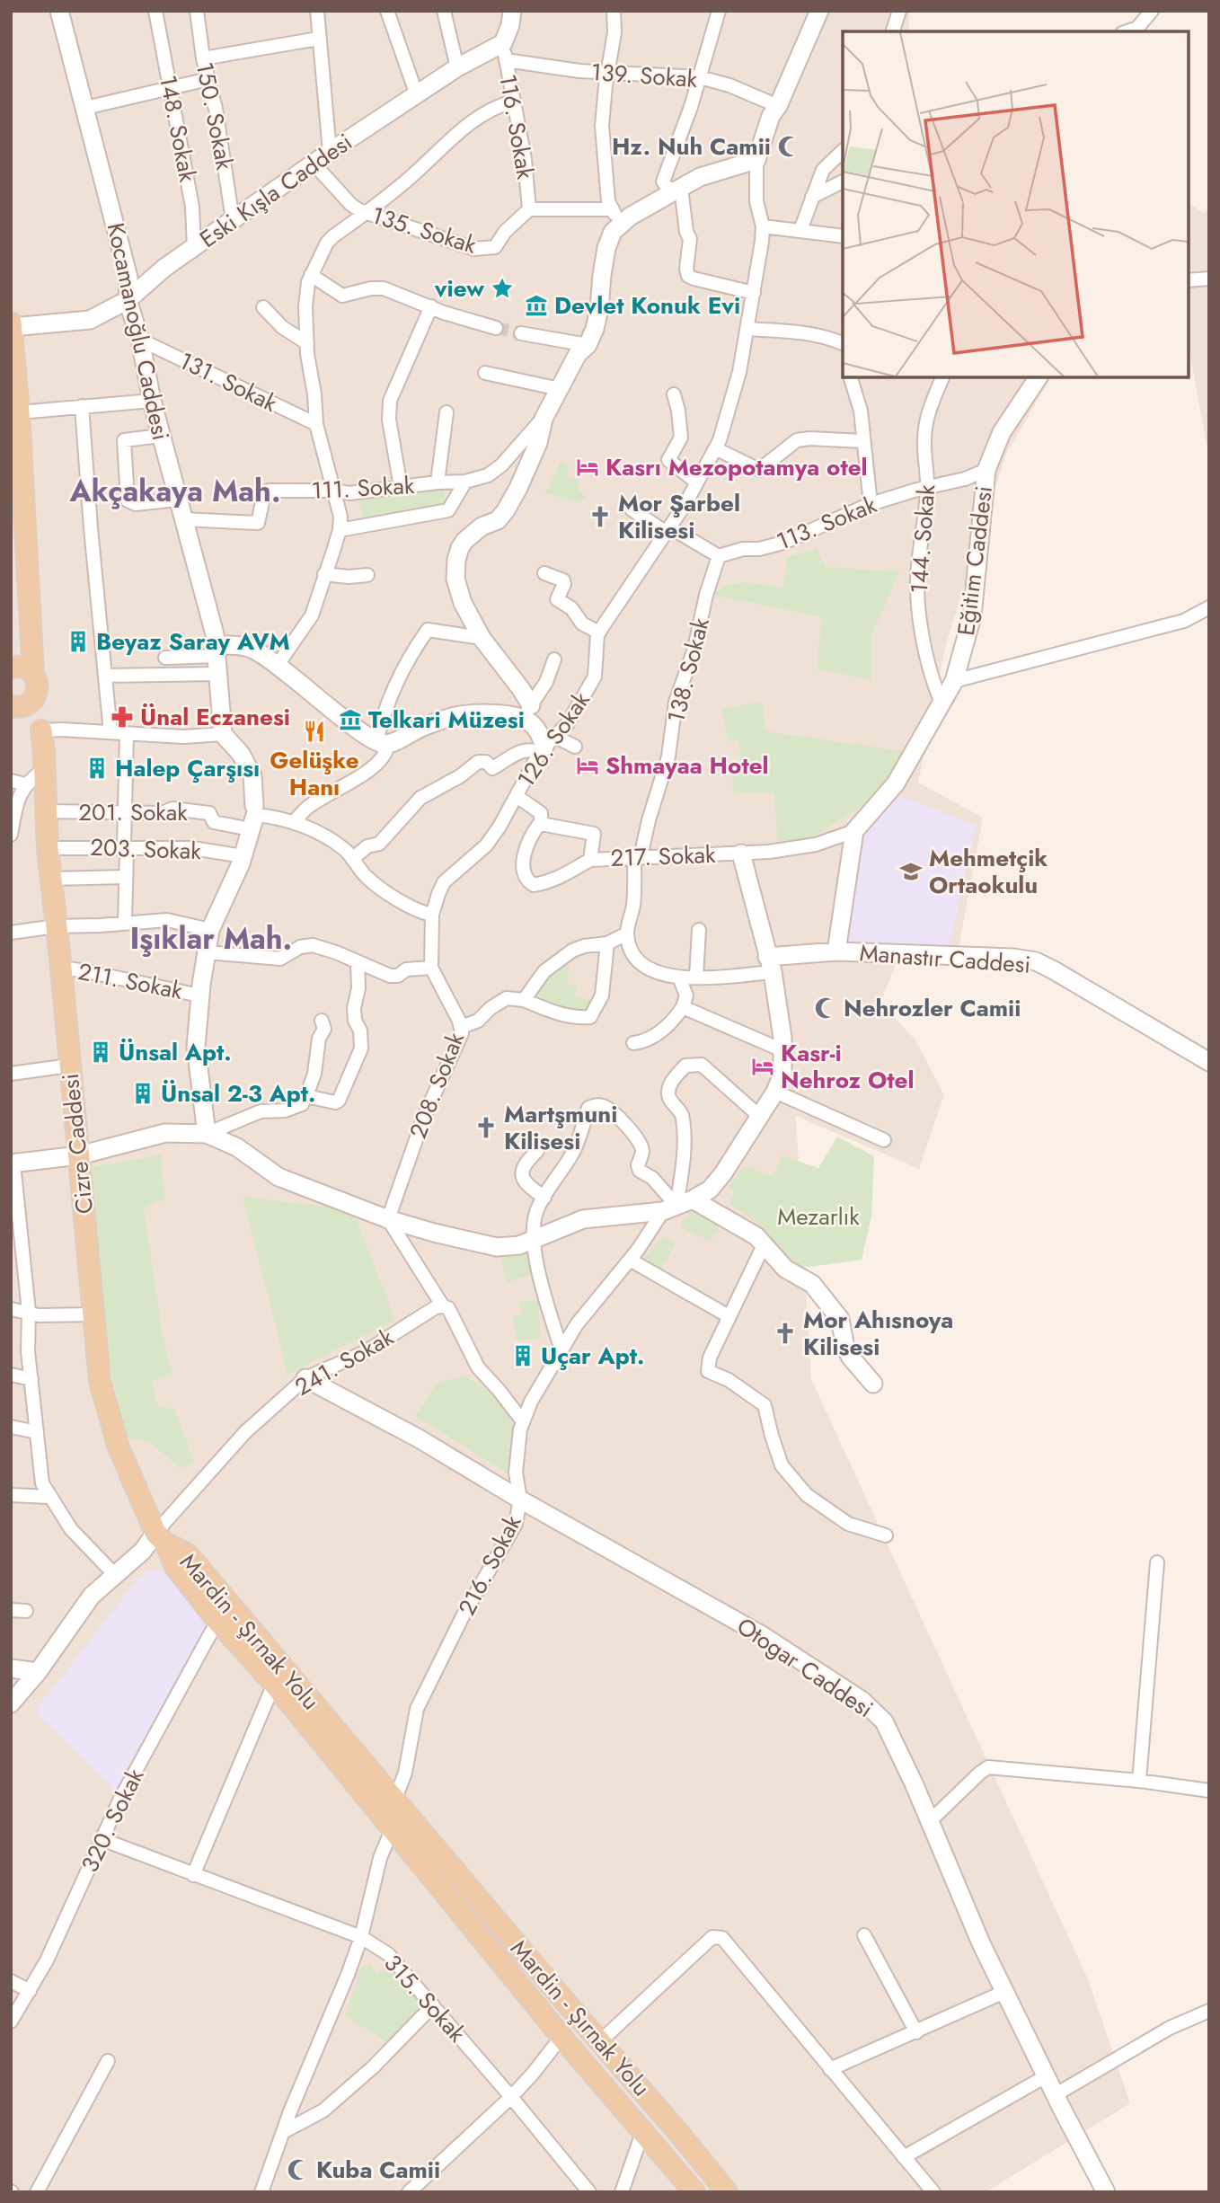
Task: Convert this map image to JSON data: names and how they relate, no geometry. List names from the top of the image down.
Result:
{
  "streets": {
    "main road": ["Cizre Caddesi", "Mardin - Şırnak Yolu"],
    "street": [
      "139. Sokak",
      "150. Sokak",
      "116. Sokak",
      "148. Sokak",
      "Eski Kışla Caddesi",
      "135. Sokak",
      "Kocamanoğlu Caddesi",
      "131. Sokak",
      "111. Sokak",
      "113. Sokak",
      "144. Sokak",
      "Eğitim Caddesi",
      "138. Sokak",
      "126. Sokak",
      "201. Sokak",
      "203. Sokak",
      "217. Sokak",
      "Manastır Caddesi",
      "211. Sokak",
      "208. Sokak",
      "241. Sokak",
      "216. Sokak",
      "Otogar Caddesi",
      "320. Sokak",
      "315. Sokak"
    ]
  },
  "crossings": [
    ["139. Sokak", "116. Sokak"],
    ["139. Sokak", "Eski Kışla Caddesi"],
    ["150. Sokak", "Eski Kışla Caddesi"],
    ["116. Sokak", "Eski Kışla Caddesi"],
    ["116. Sokak", "135. Sokak"],
    ["148. Sokak", "Eski Kışla Caddesi"],
    ["Eski Kışla Caddesi", "135. Sokak"],
    ["Eski Kışla Caddesi", "Kocamanoğlu Caddesi"],
    ["Eski Kışla Caddesi", "Cizre Caddesi"],
    ["Kocamanoğlu Caddesi", "131. Sokak"],
    ["Kocamanoğlu Caddesi", "111. Sokak"],
    ["113. Sokak", "144. Sokak"],
    ["113. Sokak", "Eğitim Caddesi"],
    ["113. Sokak", "138. Sokak"],
    ["144. Sokak", "Eğitim Caddesi"],
    ["Eğitim Caddesi", "217. Sokak"],
    ["138. Sokak", "217. Sokak"],
    ["126. Sokak", "208. Sokak"],
    ["201. Sokak", "Cizre Caddesi"],
    ["203. Sokak", "Cizre Caddesi"],
    ["211. Sokak", "Cizre Caddesi"],
    ["Cizre Caddesi", "241. Sokak"],
    ["Cizre Caddesi", "Mardin - Şırnak Yolu"],
    ["241. Sokak", "Mardin - Şırnak Yolu"],
    ["241. Sokak", "Otogar Caddesi"],
    ["216. Sokak", "Mardin - Şırnak Yolu"],
    ["216. Sokak", "Otogar Caddesi"],
    ["Mardin - Şırnak Yolu", "320. Sokak"],
    ["320. Sokak", "315. Sokak"]
  ],
  "districts": ["Akçakaya Mah.", "Işıklar Mah."],
  "parks": ["Mezarlık"],
  "places": {
    "mosque": ["Hz. Nuh Camii", "Nehrozler Camii", "Kuba Camii"],
    "place": ["view"],
    "museum": ["Devlet Konuk Evi", "Telkari Müzesi"],
    "hotel": ["Kasrı Mezopotamya otel", "Shmayaa Hotel", "Kasr-i Nehroz Otel"],
    "church": ["Mor Şarbel Kilisesi", "Martşmuni Kilisesi", "Mor Ahısnoya Kilisesi"],
    "building": [
      "Beyaz Saray AVM",
      "Halep Çarşısı",
      "Ünsal Apt.",
      "Ünsal 2-3 Apt.",
      "Uçar Apt."
    ],
    "pharmacy": ["Ünal Eczanesi"],
    "restaurant": ["Gelüşke Hanı"],
    "school or university": ["Mehmetçik Ortaokulu"]
  }
}
